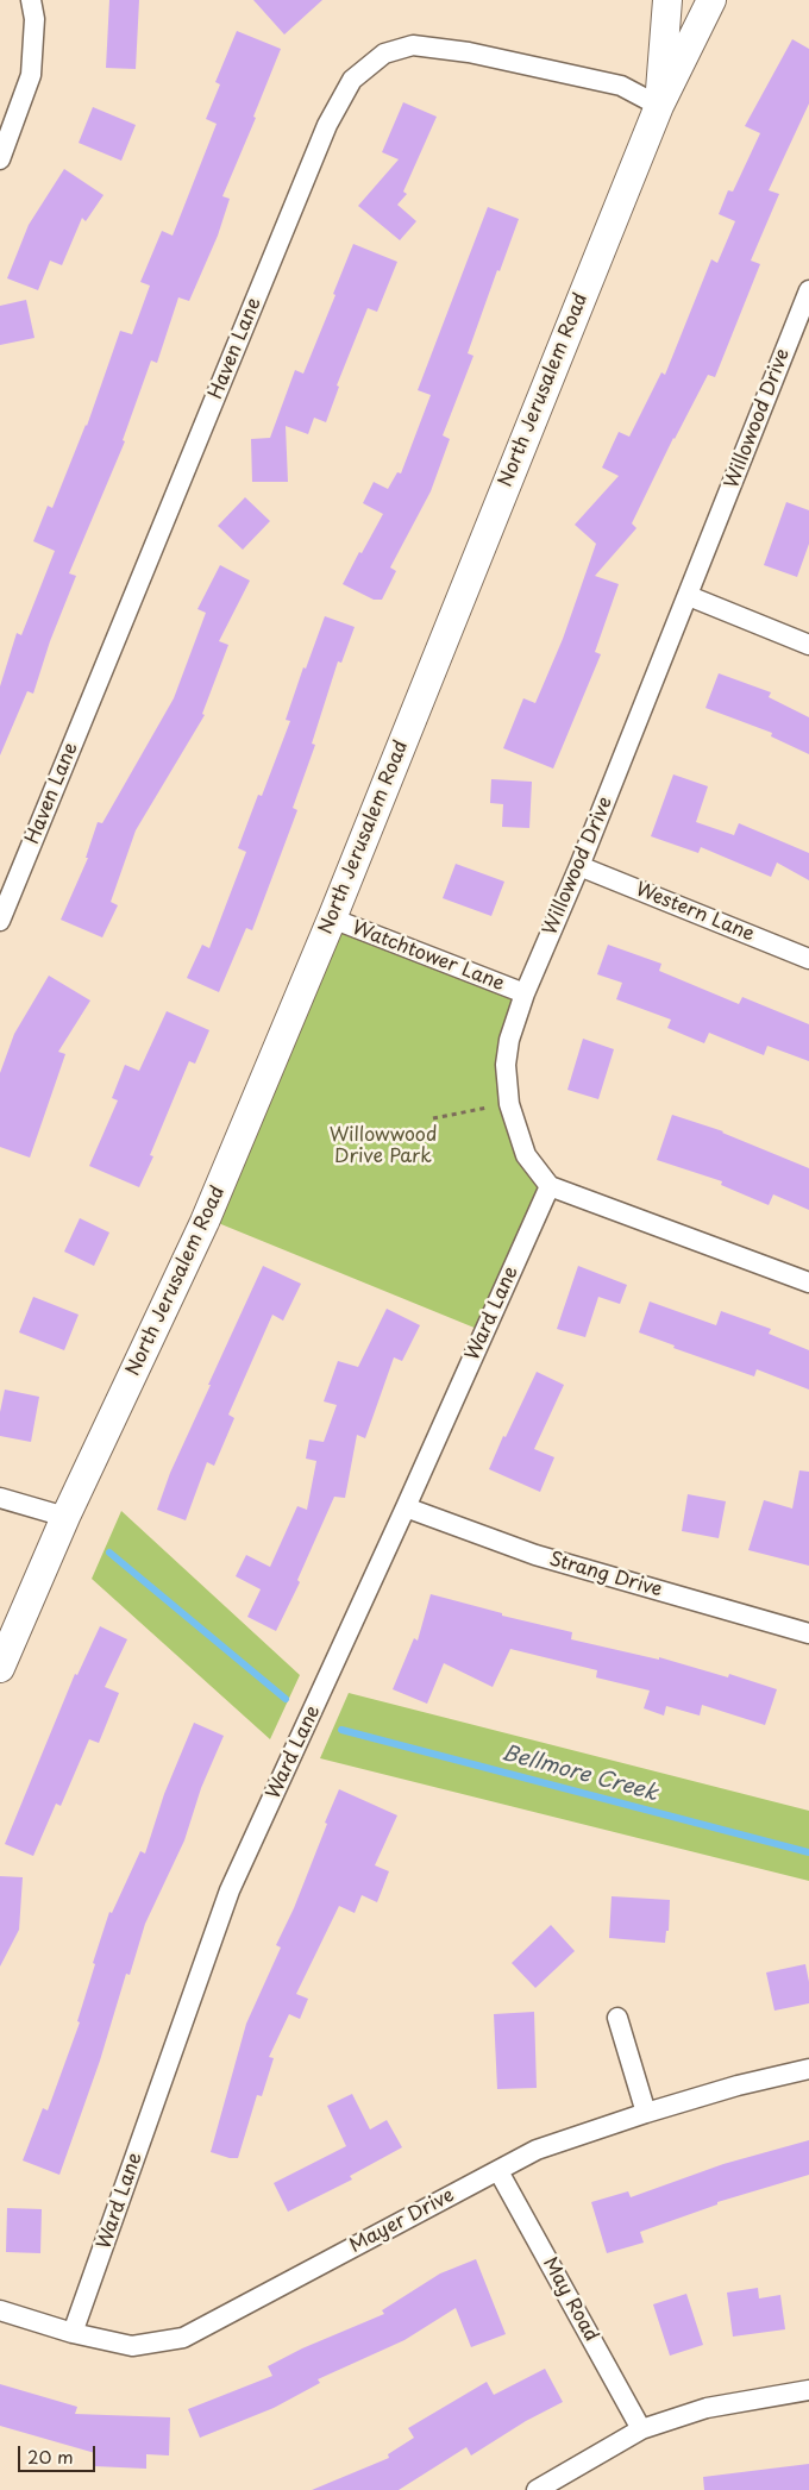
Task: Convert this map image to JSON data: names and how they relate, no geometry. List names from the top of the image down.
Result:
{
  "streets": {
    "main road": ["North Jerusalem Road"],
    "street": [
      "Haven Lane",
      "Willowood Drive",
      "Western Lane",
      "Watchtower Lane",
      "Ward Lane",
      "Strang Drive",
      "Mayer Drive",
      "May Road"
    ]
  },
  "crossings": [
    ["Haven Lane", "North Jerusalem Road"],
    ["North Jerusalem Road", "Watchtower Lane"],
    ["Willowood Drive", "Western Lane"],
    ["Willowood Drive", "Watchtower Lane"],
    ["Willowood Drive", "Ward Lane"],
    ["Ward Lane", "Strang Drive"],
    ["Ward Lane", "Mayer Drive"],
    ["Mayer Drive", "May Road"]
  ],
  "water": ["Bellmore Creek"],
  "parks": ["Willowwood Drive Park"],
  "scale_bar": "20 m"
}
